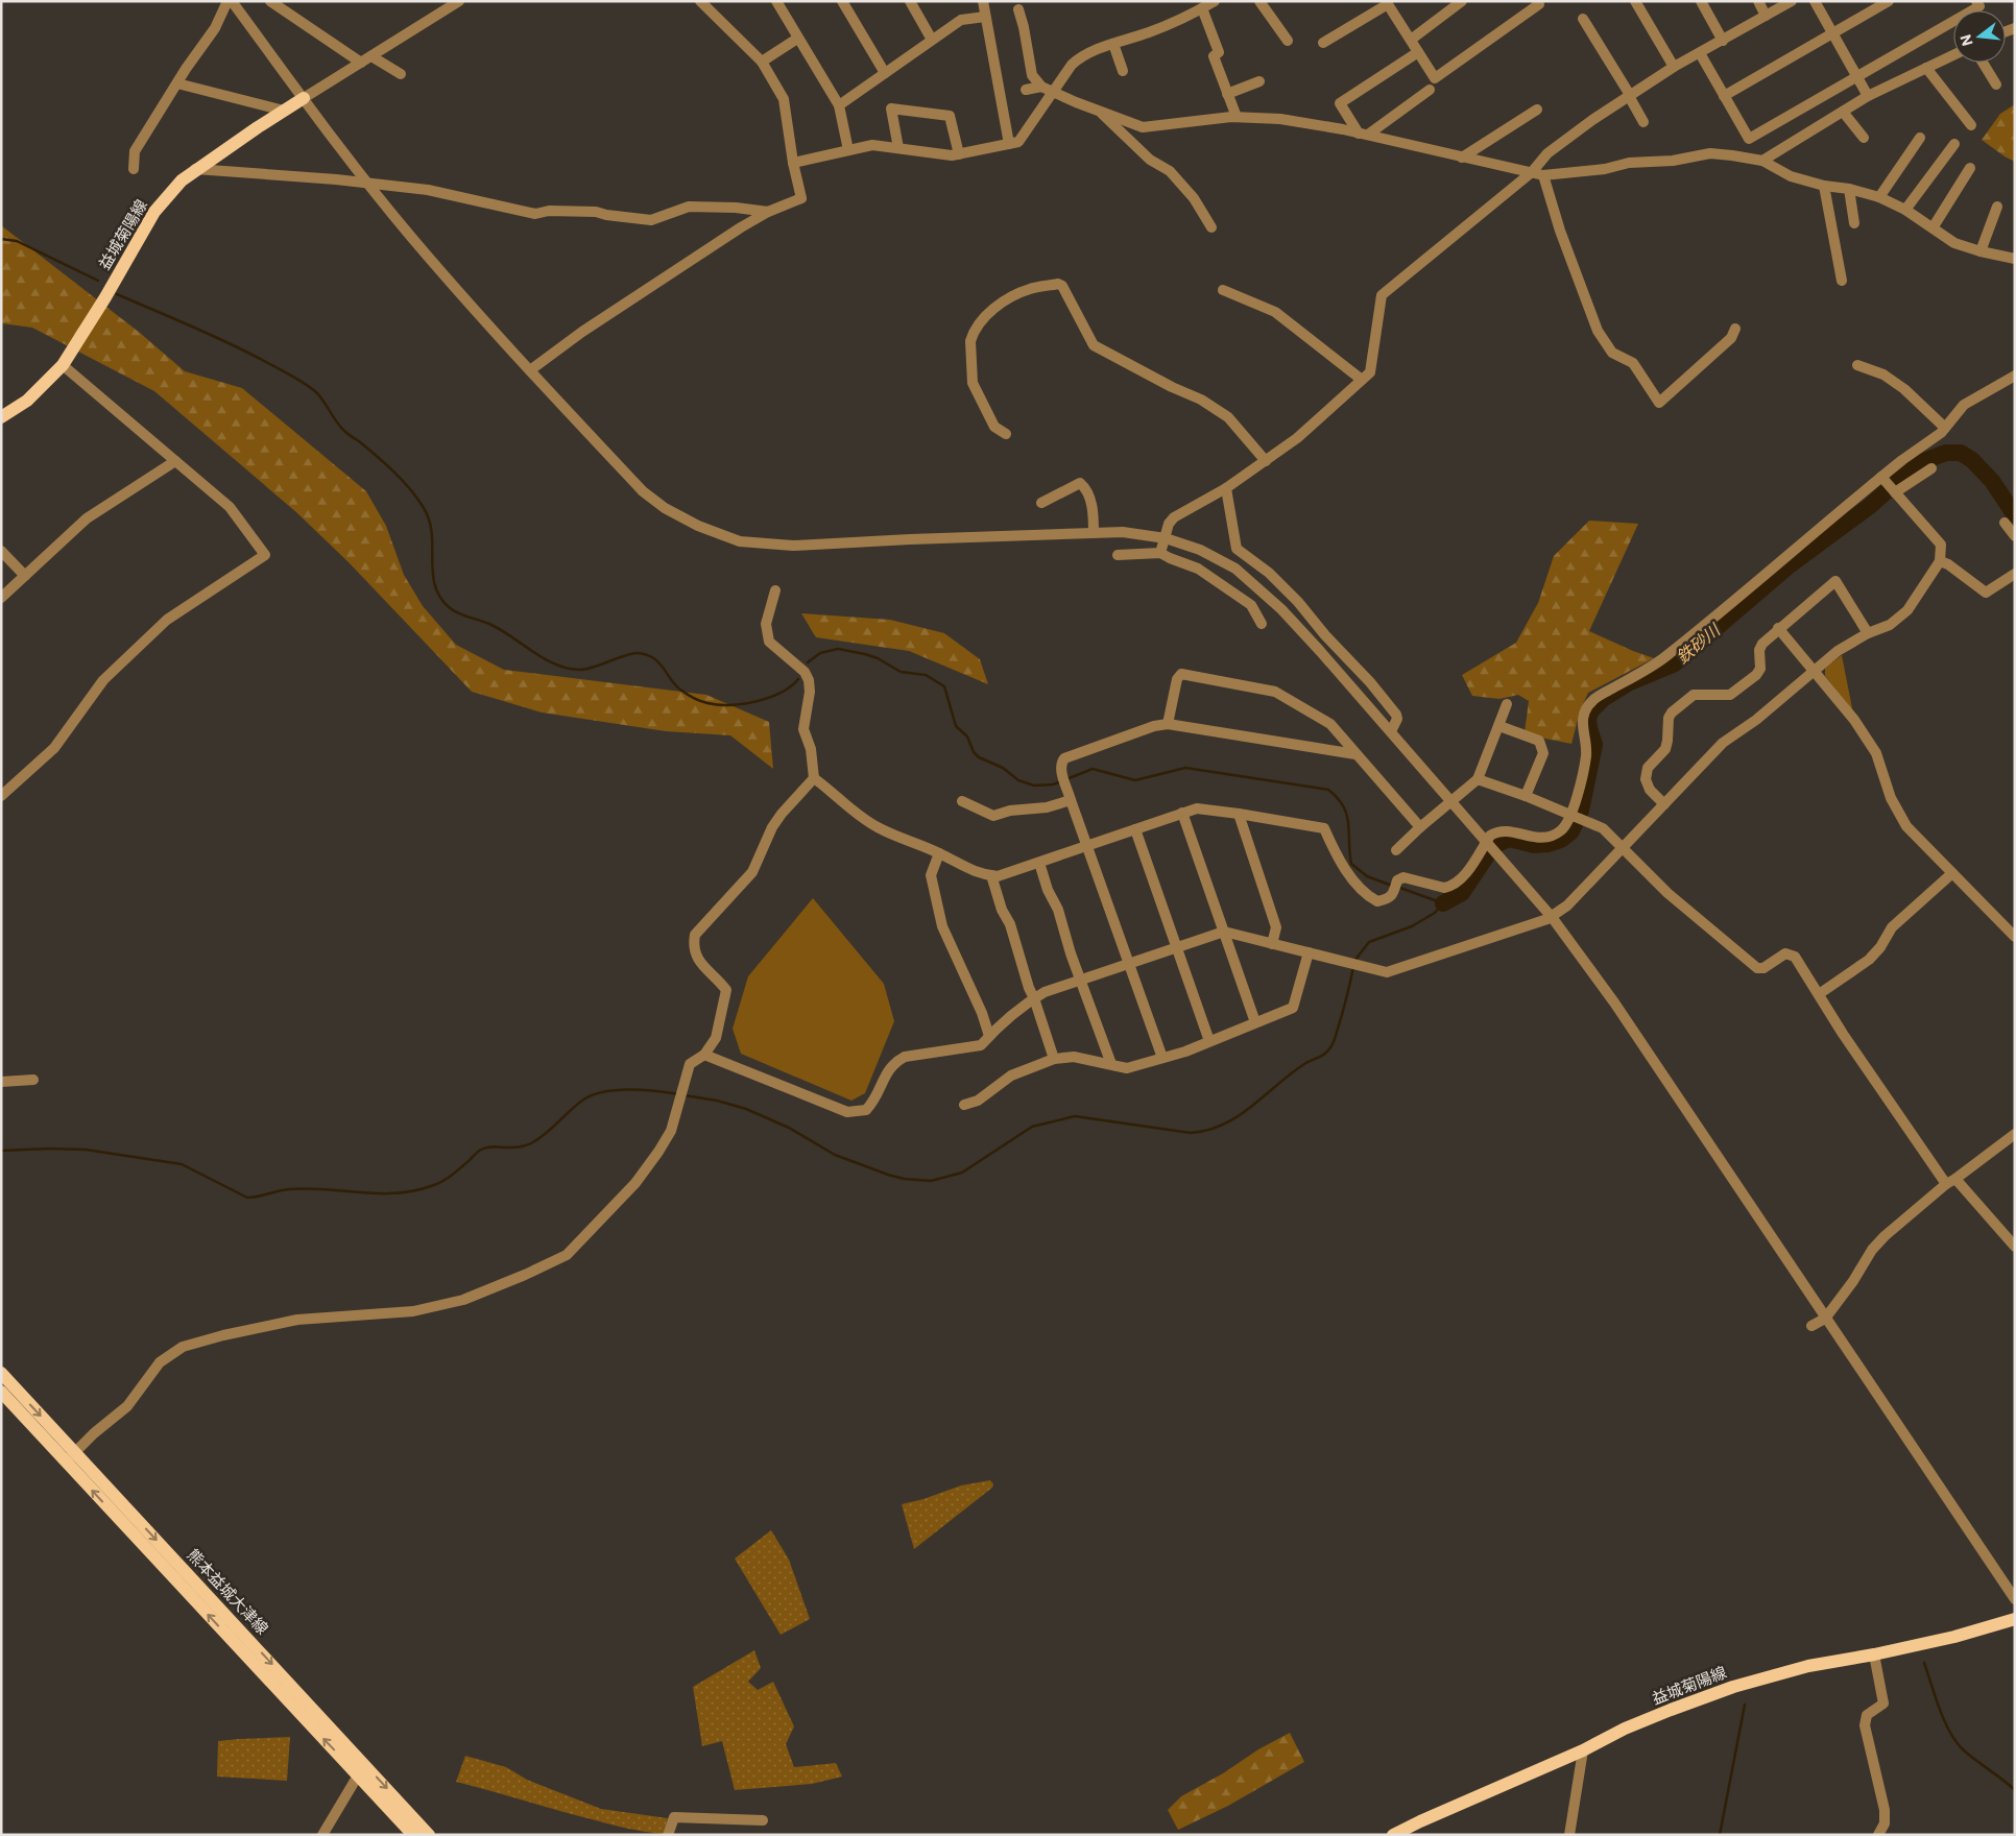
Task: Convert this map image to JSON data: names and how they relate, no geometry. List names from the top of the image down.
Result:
{
  "streets": {
    "main road": ["益城菊陽線", "熊本益城大津線"]
  },
  "water": ["鉄砂川"],
  "north": "left"
}
